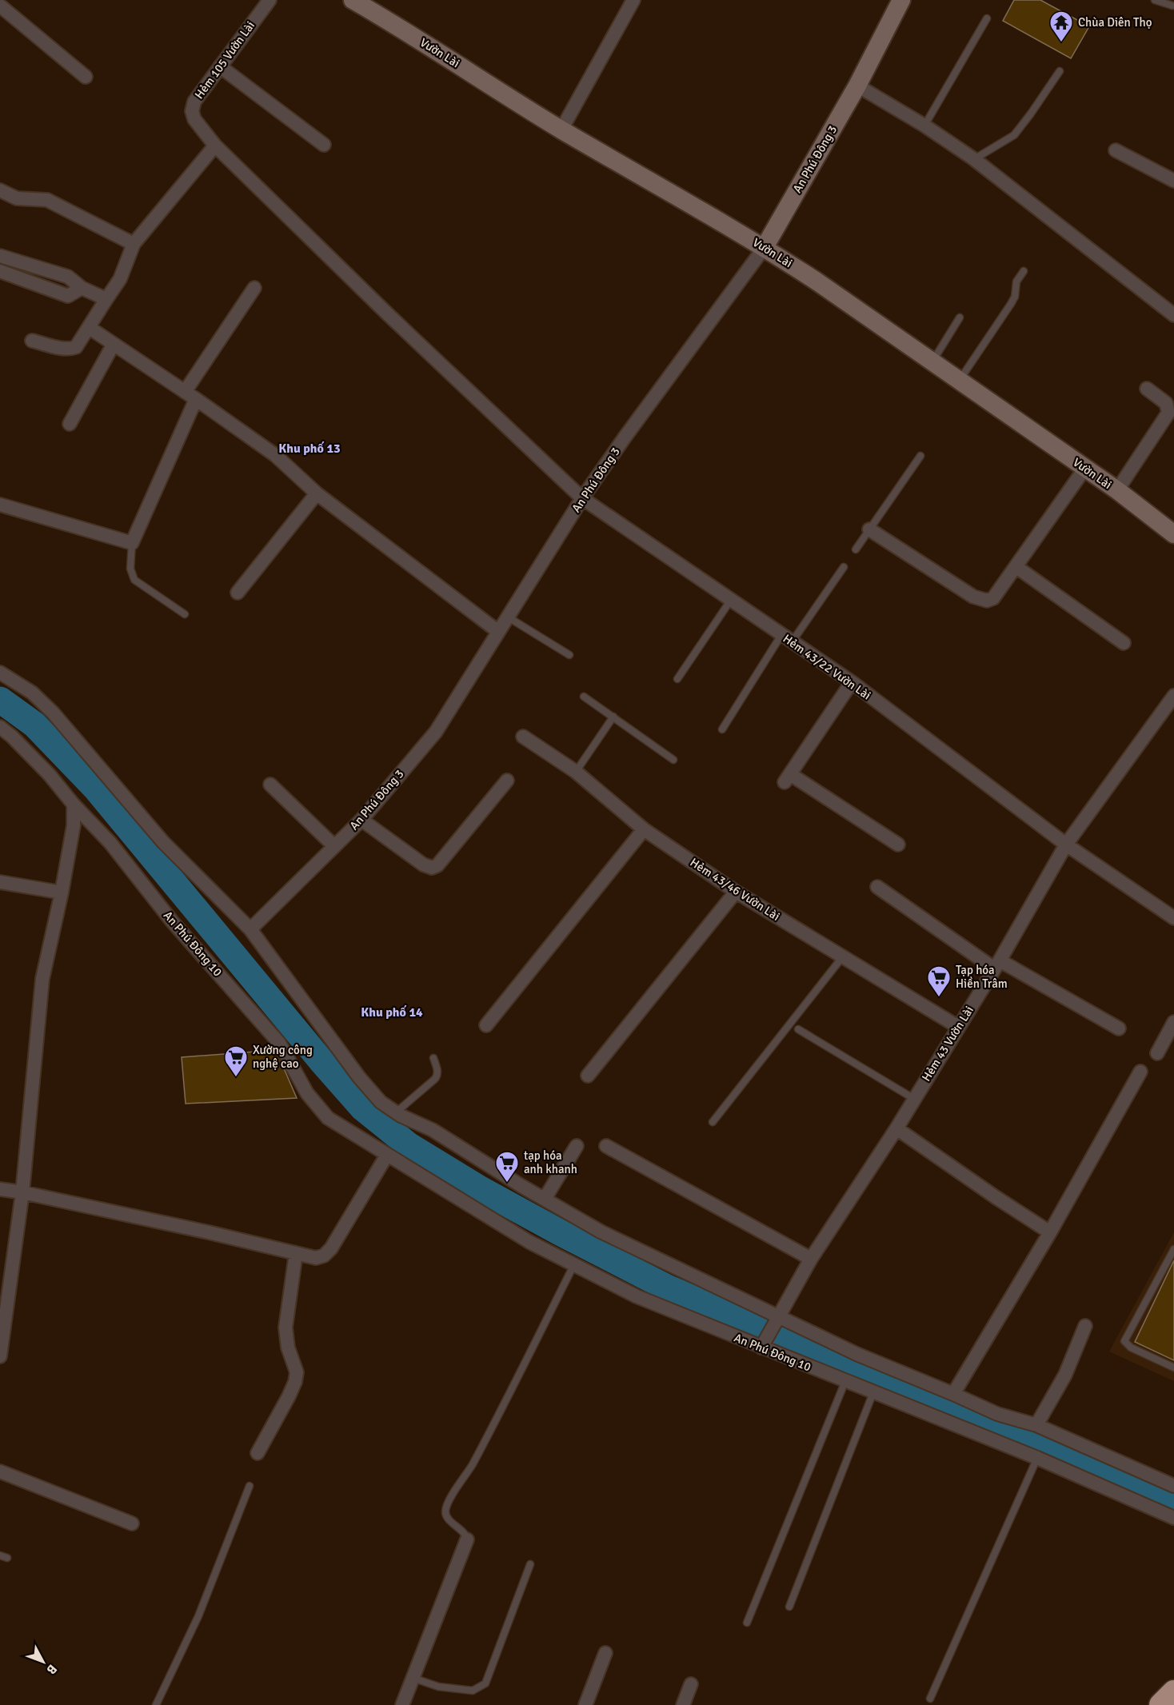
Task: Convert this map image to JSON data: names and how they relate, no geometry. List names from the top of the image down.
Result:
{
  "streets": {
    "main road": ["Vườn Lài", "An Phú Đông 3"],
    "street": [
      "Hẻm 105 Vườn Lài",
      "Hẻm 43/22 Vườn Lài",
      "Hẻm 43/46 Vườn Lài",
      "An Phú Đông 10",
      "Hẻm 43 Vườn Lài"
    ]
  },
  "crossings": [
    ["Vườn Lài", "An Phú Đông 3"],
    ["Hẻm 105 Vườn Lài", "Hẻm 43/22 Vườn Lài"],
    ["An Phú Đông 3", "Hẻm 43/22 Vườn Lài"],
    ["Hẻm 43/22 Vườn Lài", "Hẻm 43 Vườn Lài"],
    ["Hẻm 43/46 Vườn Lài", "Hẻm 43 Vườn Lài"],
    ["An Phú Đông 10", "Hẻm 43 Vườn Lài"]
  ],
  "districts": ["Khu phố 13", "Khu phố 14"],
  "places": {
    "temple": ["Chùa Diên Thọ"],
    "supermarket": ["Tạp hóa Hiền Trâm", "Xường công nghệ cao", "tạp hóa anh khanh"]
  },
  "north": "bottom right"
}
